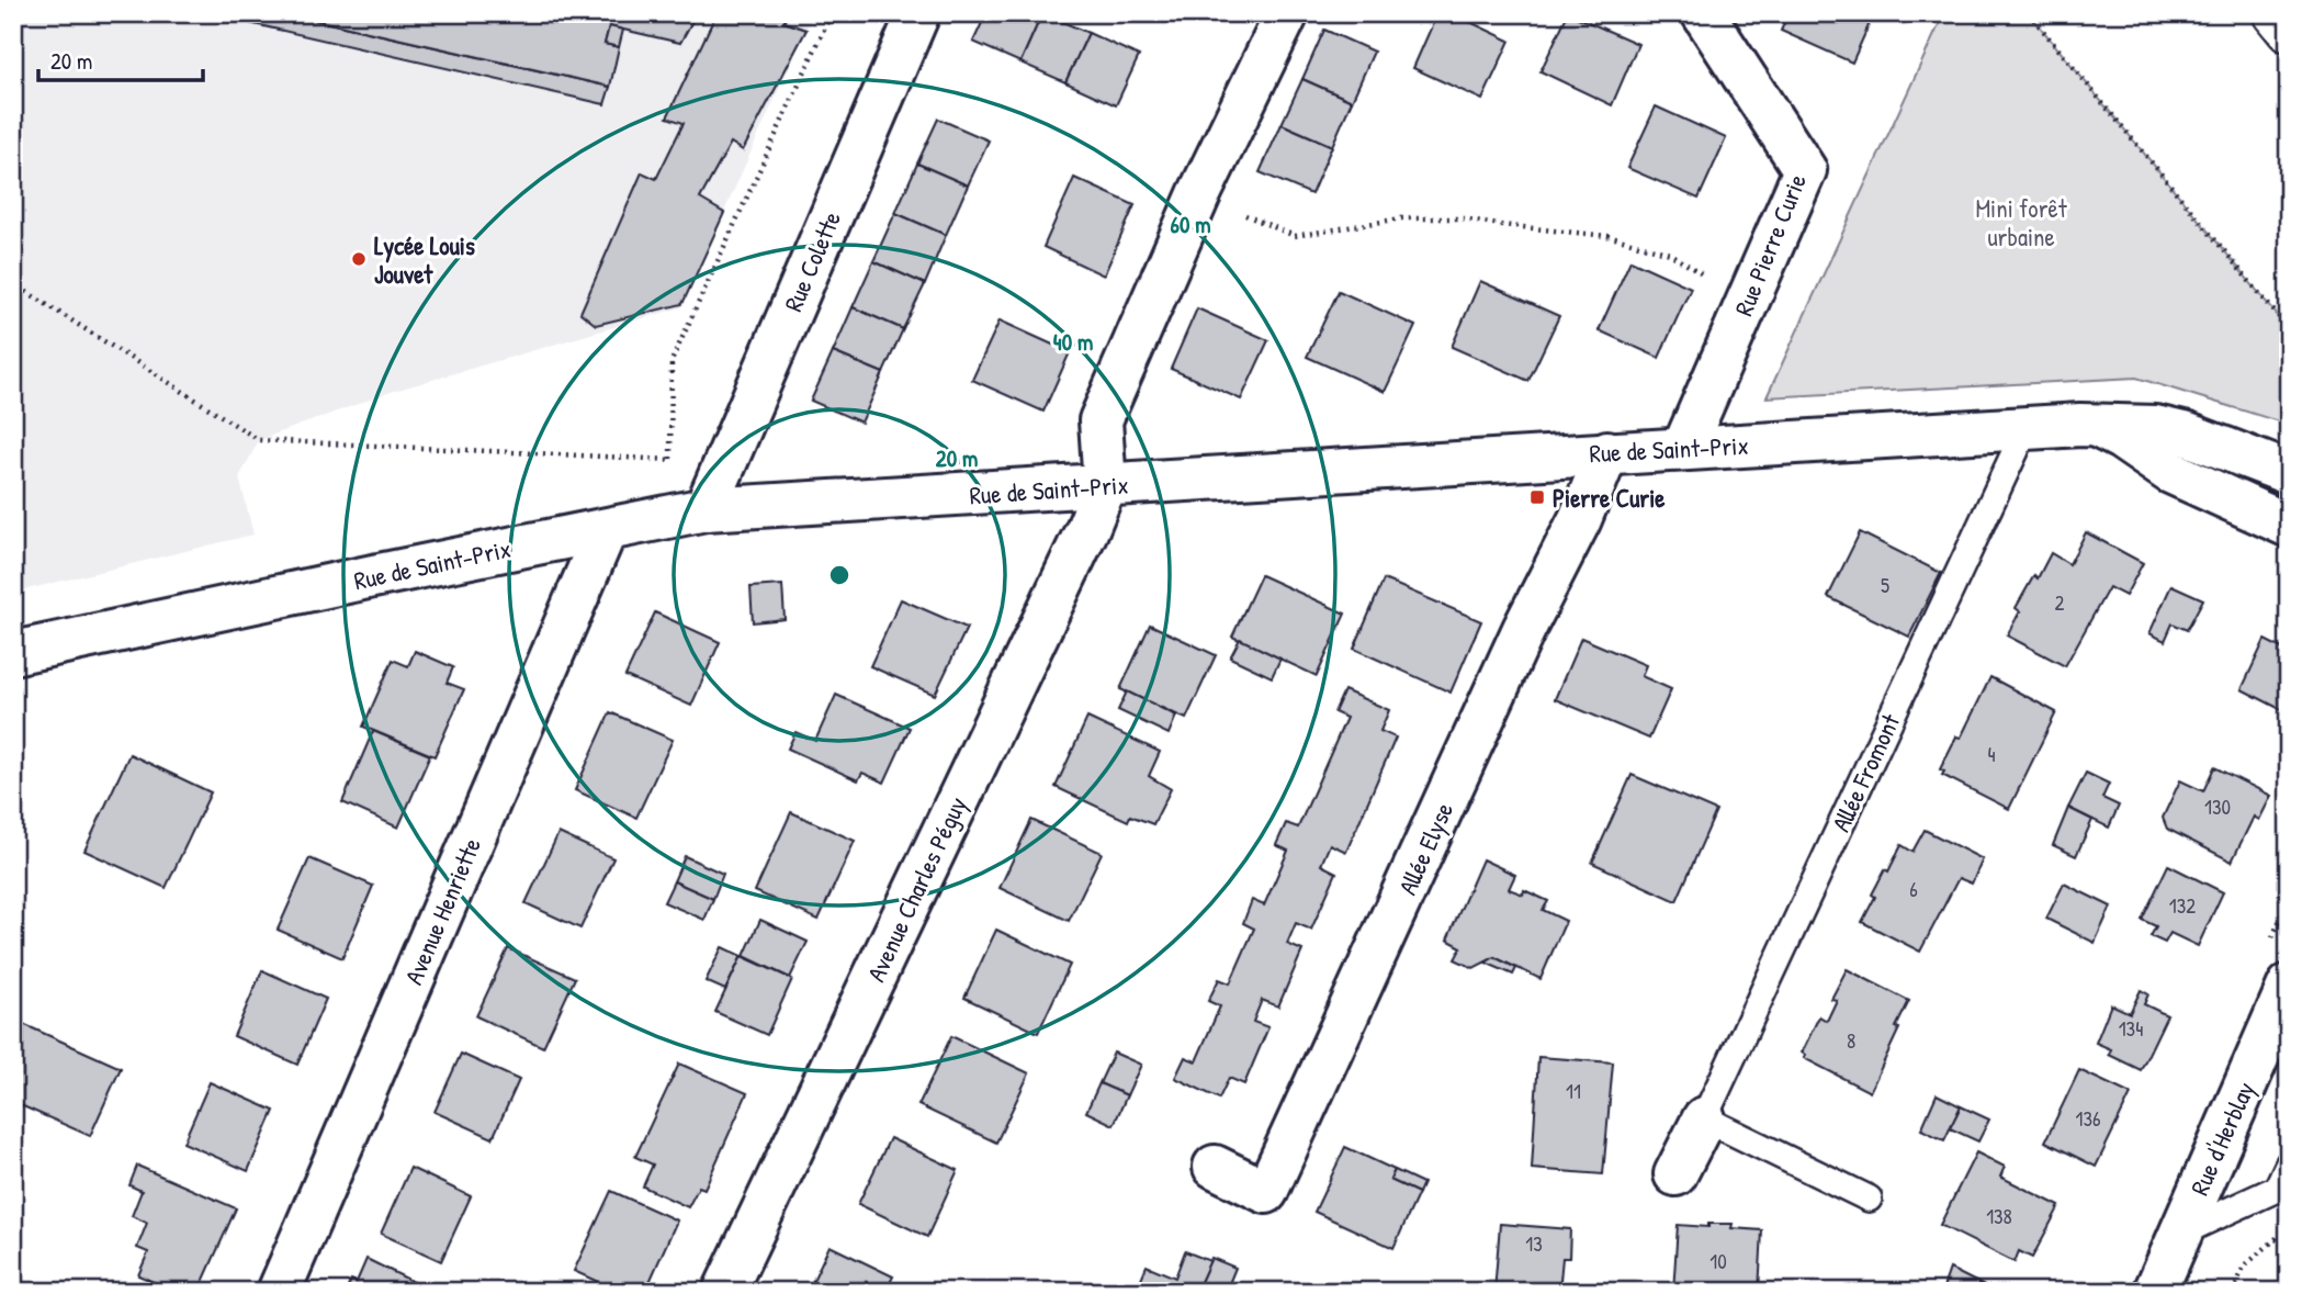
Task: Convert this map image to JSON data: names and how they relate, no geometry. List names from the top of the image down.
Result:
{
  "streets": {
    "main road": [
      "Rue Pierre Curie",
      "Rue Colette",
      "Rue de Saint-Prix",
      "Allée Fromont",
      "Allée Elyse",
      "Avenue Charles Péguy",
      "Avenue Henriette",
      "Rue d'Herblay"
    ]
  },
  "crossings": [
    ["Rue Pierre Curie", "Rue de Saint-Prix"],
    ["Rue Colette", "Rue de Saint-Prix"],
    ["Rue de Saint-Prix", "Allée Fromont"],
    ["Rue de Saint-Prix", "Allée Elyse"],
    ["Rue de Saint-Prix", "Avenue Charles Péguy"],
    ["Rue de Saint-Prix", "Avenue Henriette"]
  ],
  "parks": ["Mini forêt urbaine"],
  "places": {
    "other": ["Lycée Louis Jouvet"],
    "transit": ["Pierre Curie"]
  },
  "house_numbers": [
    "5",
    "2",
    "4",
    "130",
    "6",
    "132",
    "134",
    "8",
    "11",
    "136",
    "138",
    "13",
    "10"
  ],
  "scale_bar": "20 m",
  "rings": ["60 m", "40 m", "20 m"]
}
